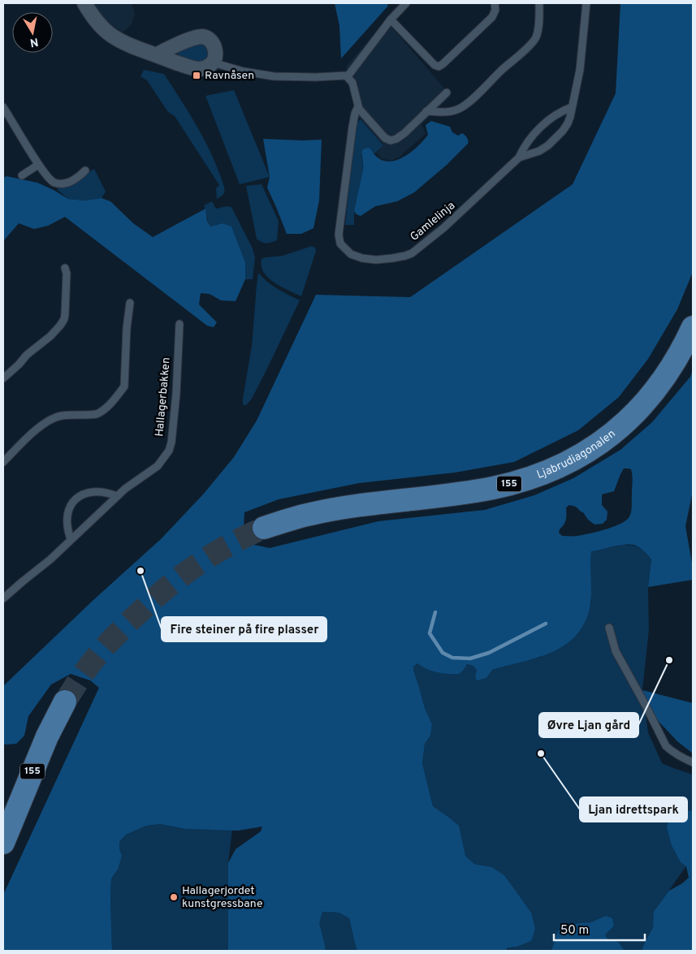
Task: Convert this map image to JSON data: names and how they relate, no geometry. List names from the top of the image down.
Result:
{
  "streets": {
    "main road": ["Ljabrudiagonalen", "155"],
    "lane": ["Gamlelinja", "Hallagerbakken"]
  },
  "places": {
    "transit": ["Ravnåsen"],
    "other": [
      "Fire steiner på fire plasser",
      "Øvre Ljan gård",
      "Ljan idrettspark",
      "Hallagerjordet kunstgressbane"
    ]
  },
  "scale_bar": "50 m",
  "north": "bottom"
}
